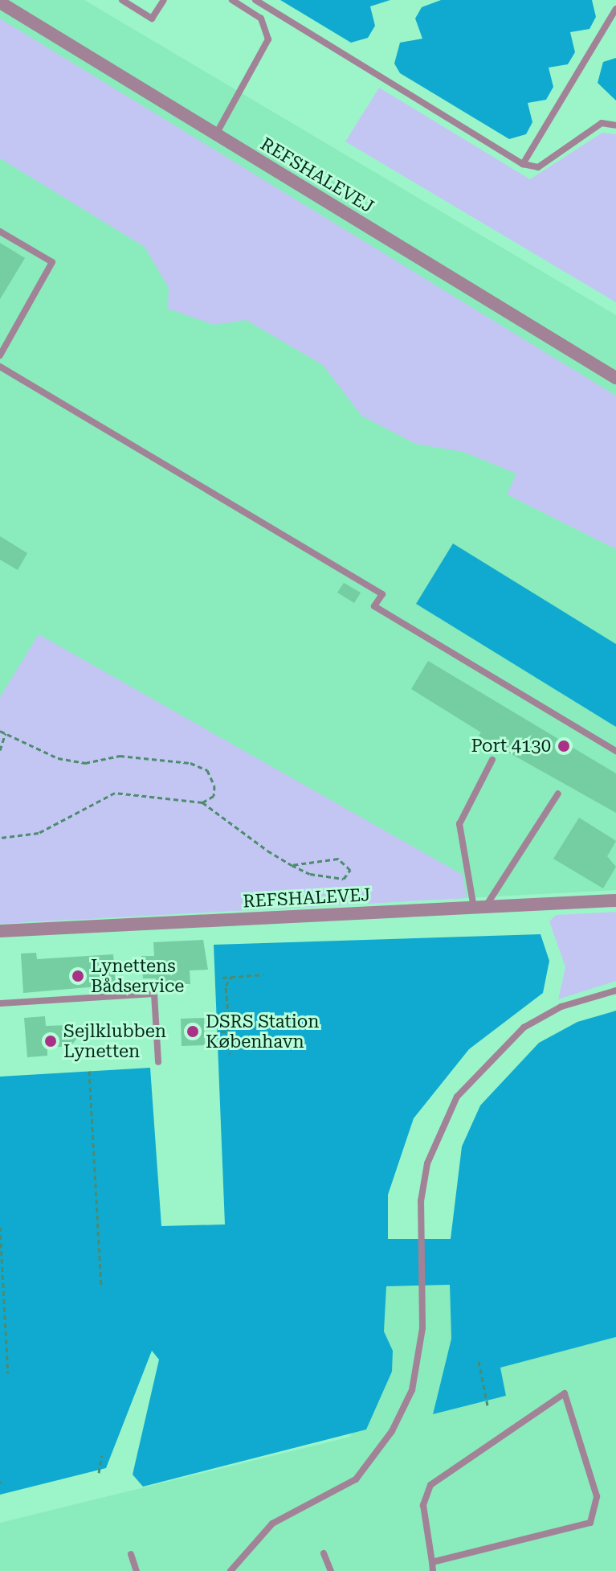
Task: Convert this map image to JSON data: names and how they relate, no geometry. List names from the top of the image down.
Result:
{
  "streets": {
    "street": ["REFSHALEVEJ"]
  },
  "places": [
    "Port 4130",
    "Lynettens Bådservice",
    "DSRS Station København",
    "Sejlklubben Lynetten"
  ]
}
